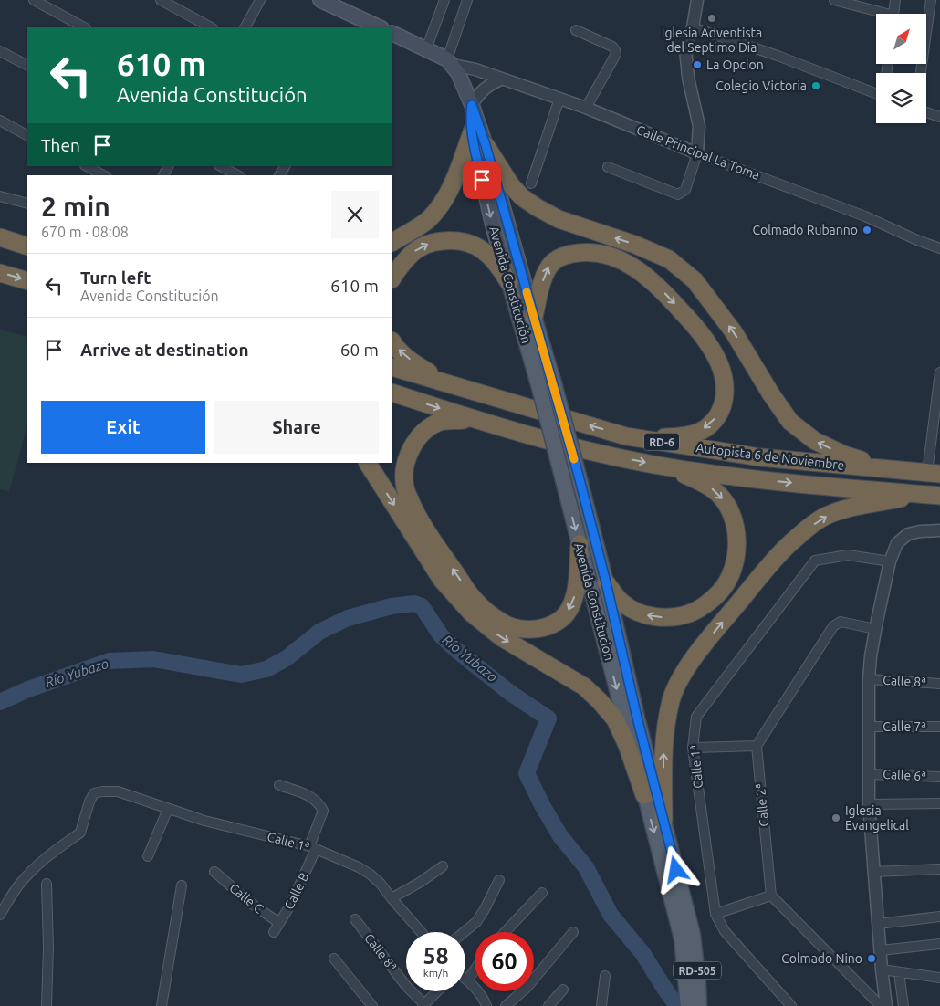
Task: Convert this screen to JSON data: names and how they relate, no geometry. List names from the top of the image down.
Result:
{
  "streets": {
    "highway": ["RD-6", "Autopista 6 de Noviembre"],
    "main road": ["Avenida Constitución", "Avenida Constitucion", "RD-505"],
    "street": [
      "Calle Principal La Toma",
      "Calle 8ª",
      "Calle 7ª",
      "Calle 1ª",
      "Calle 6ª",
      "Calle 2ª",
      "Calle B",
      "Calle C"
    ]
  },
  "crossings": [
    ["Calle Principal La Toma", "Avenida Constitución"],
    ["Avenida Constitución", "Avenida Constitucion"],
    ["Calle 1ª", "Calle B"],
    ["Calle B", "Calle C"]
  ],
  "one_way": ["Avenida Constitucion"],
  "water": ["Río Yubazo"],
  "places": [
    "Iglesia Adventista del Septimo Dia",
    "La Opcion",
    "Colegio Victoria",
    "Colmado Rubanno",
    "Iglesia Evangelical",
    "Colmado Nino"
  ],
  "north": "top right",
  "page": {
    "turn": ["610 m", "Avenida Constitución"],
    "then": "Then",
    "heading": ["2 min", "670 m · 08:08"],
    "list": [
      {
        "name": "Turn left",
        "note": "Avenida Constitución",
        "value": "610 m"
      },
      {
        "name": "Arrive at destination",
        "value": "60 m"
      }
    ],
    "buttons": ["Exit", "Share"],
    "speed": "58 km/h",
    "limit": "60"
  }
}
